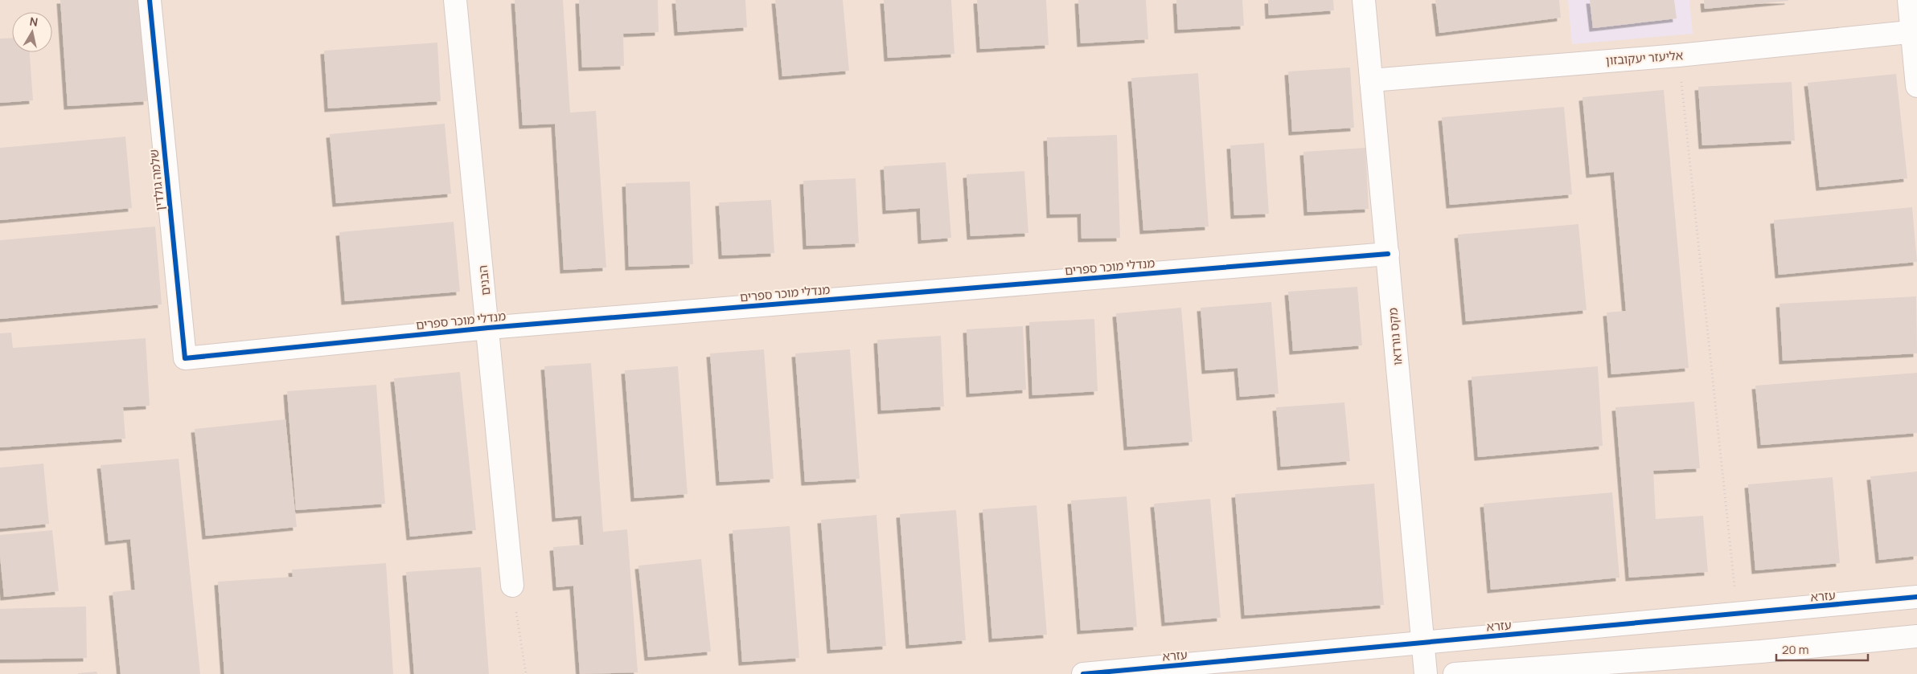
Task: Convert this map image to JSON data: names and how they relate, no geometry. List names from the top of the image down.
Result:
{
  "streets": {
    "street": [
      "אליעזר יעקובזון",
      "שלמה גולדין",
      "מנדלי מוכר ספרים",
      "הבנים",
      "מקס נורדאו",
      "עזרא"
    ]
  },
  "crossings": [
    ["אליעזר יעקובזון", "מקס נורדאו"],
    ["שלמה גולדין", "מנדלי מוכר ספרים"],
    ["מנדלי מוכר ספרים", "הבנים"],
    ["מנדלי מוכר ספרים", "מקס נורדאו"],
    ["מקס נורדאו", "עזרא"]
  ],
  "scale_bar": "20 m",
  "north": "top"
}
